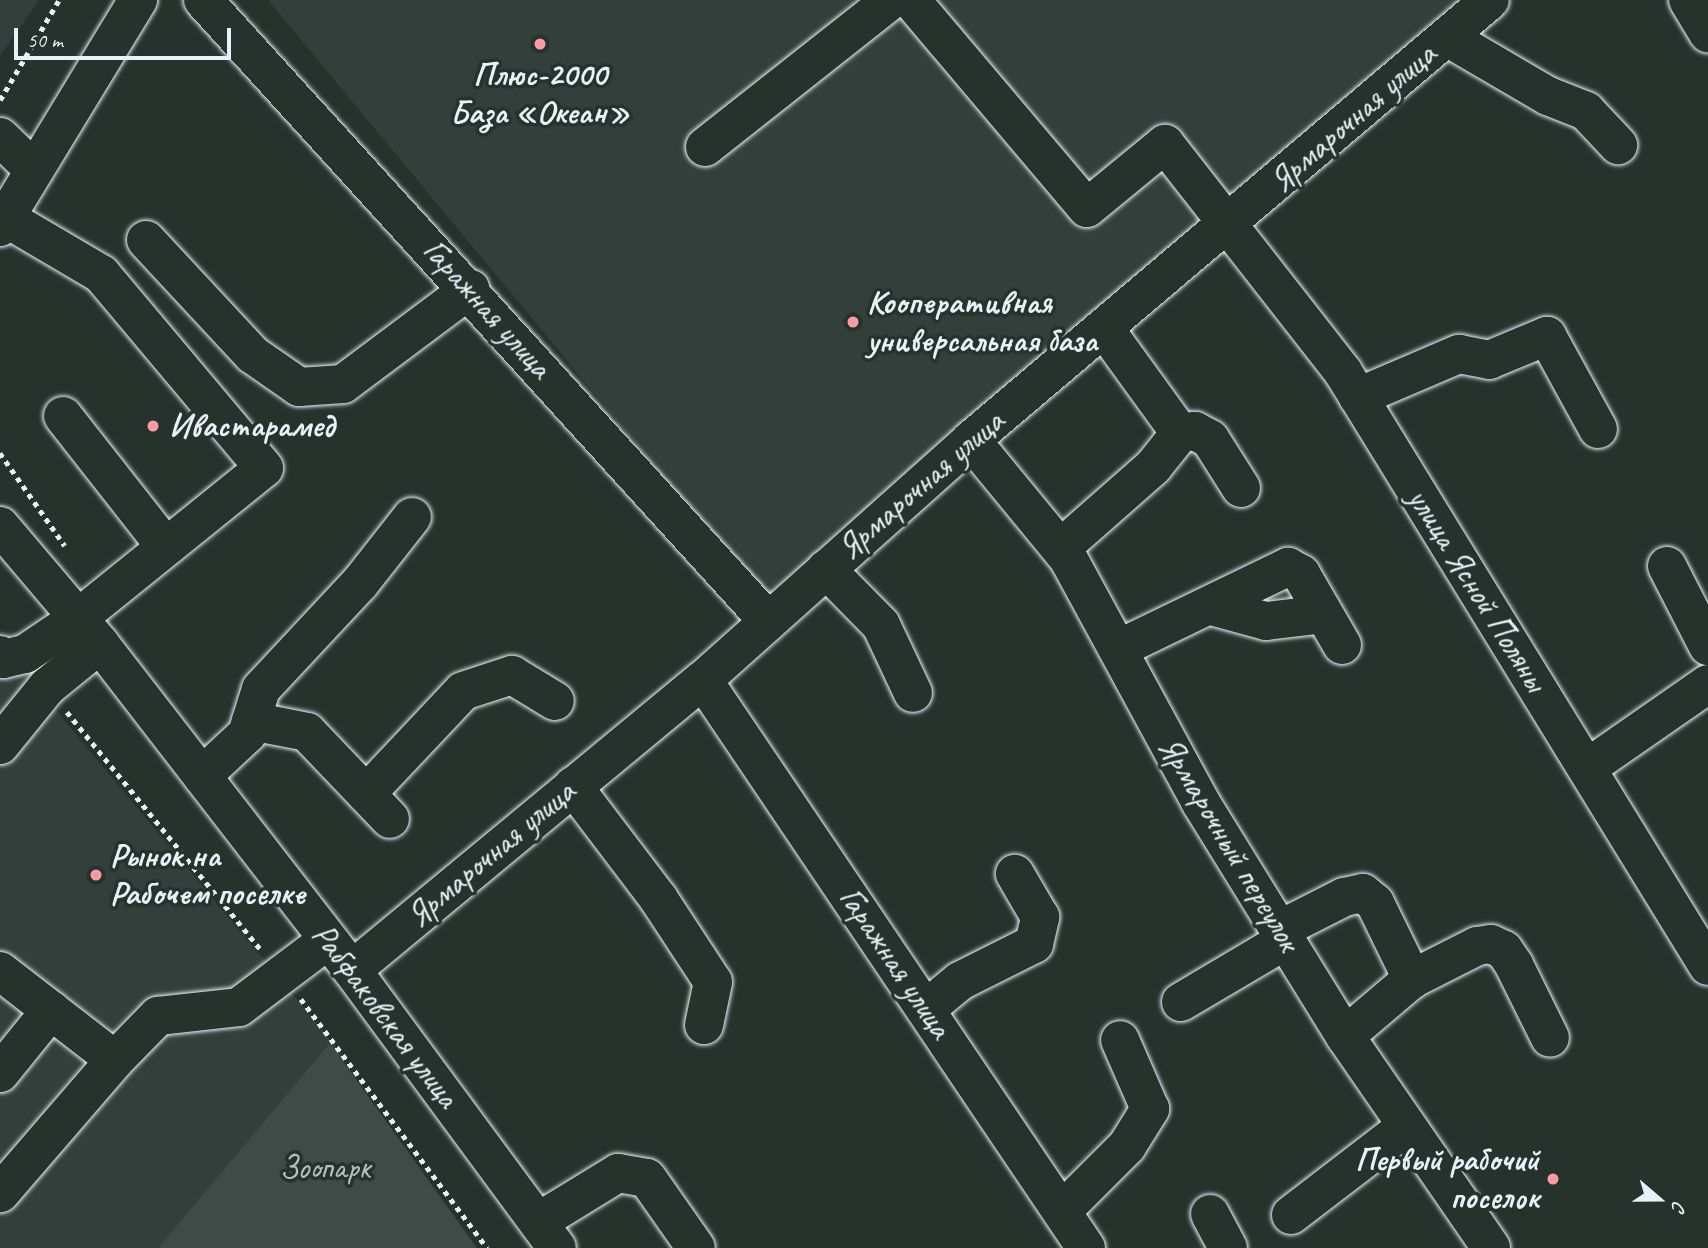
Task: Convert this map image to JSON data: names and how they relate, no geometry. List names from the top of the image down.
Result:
{
  "streets": {
    "street": [
      "Ярмарочная улица",
      "Гаражная улица",
      "улица Ясной Поляны",
      "Ярмарочный переулок",
      "Рабфаковская улица"
    ]
  },
  "crossings": [
    ["Ярмарочная улица", "Гаражная улица"],
    ["Ярмарочная улица", "улица Ясной Поляны"],
    ["Ярмарочная улица", "Ярмарочный переулок"],
    ["Ярмарочная улица", "Рабфаковская улица"]
  ],
  "parks": ["Зоопарк"],
  "places": [
    "Плюс-2000 База «Океан»",
    "Кооперативная универсальная база",
    "Ивастарамед",
    "Рынок на Рабочем поселке",
    "Первый рабочий поселок"
  ],
  "scale_bar": "50 m",
  "north": "right"
}
